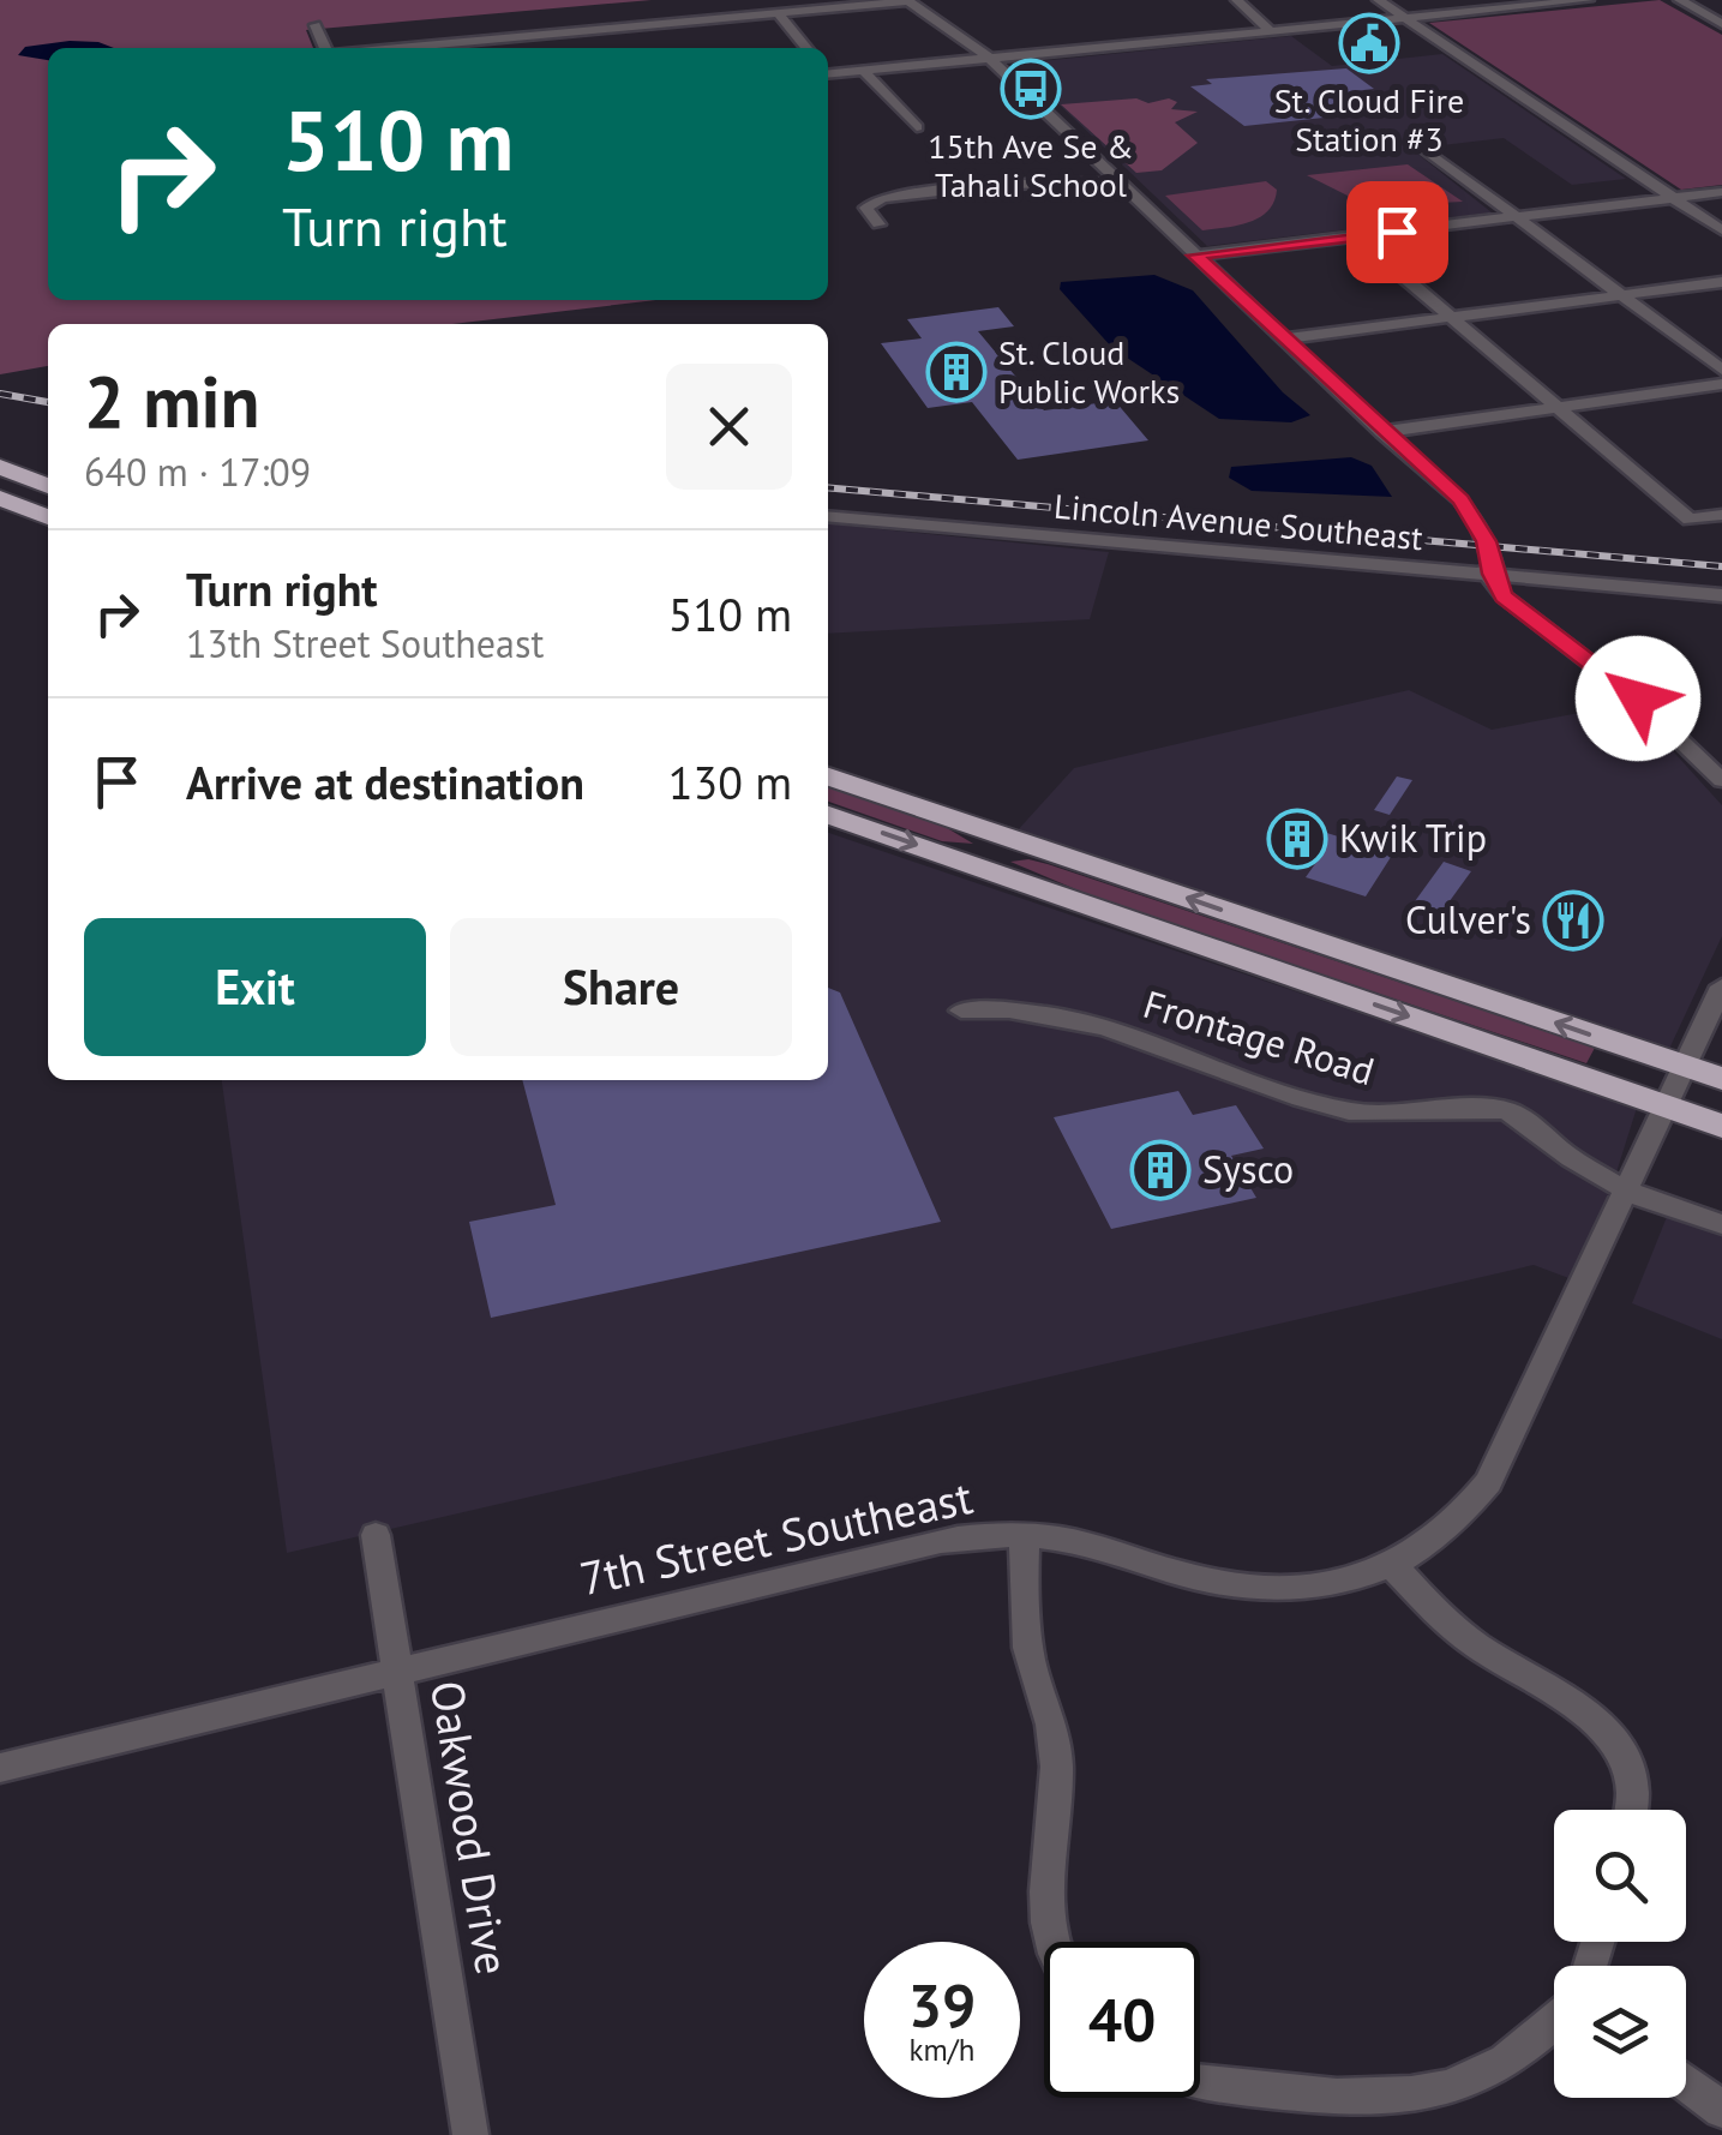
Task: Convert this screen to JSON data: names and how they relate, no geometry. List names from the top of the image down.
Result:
{
  "streets": {
    "street": [
      "Lincoln Avenue Southeast",
      "Frontage Road",
      "7th Street Southeast",
      "Oakwood Drive"
    ]
  },
  "crossings": [
    ["Frontage Road", "7th Street Southeast"],
    ["7th Street Southeast", "Oakwood Drive"]
  ],
  "places": {
    "public building": ["St. Cloud Fire Station #3"],
    "bus stop": ["15th Ave Se & Tahali School"],
    "building": ["St. Cloud Public Works", "Kwik Trip", "Sysco"],
    "restaurant": ["Culver's"]
  },
  "page": {
    "turn": ["510 m", "Turn right"],
    "heading": ["2 min", "640 m · 17:09"],
    "list": [
      {
        "name": "Turn right",
        "note": "13th Street Southeast",
        "value": "510 m"
      },
      {
        "name": "Arrive at destination",
        "value": "130 m"
      }
    ],
    "buttons": ["Exit", "Share"],
    "speed": "39 km/h",
    "limit": "40"
  }
}
